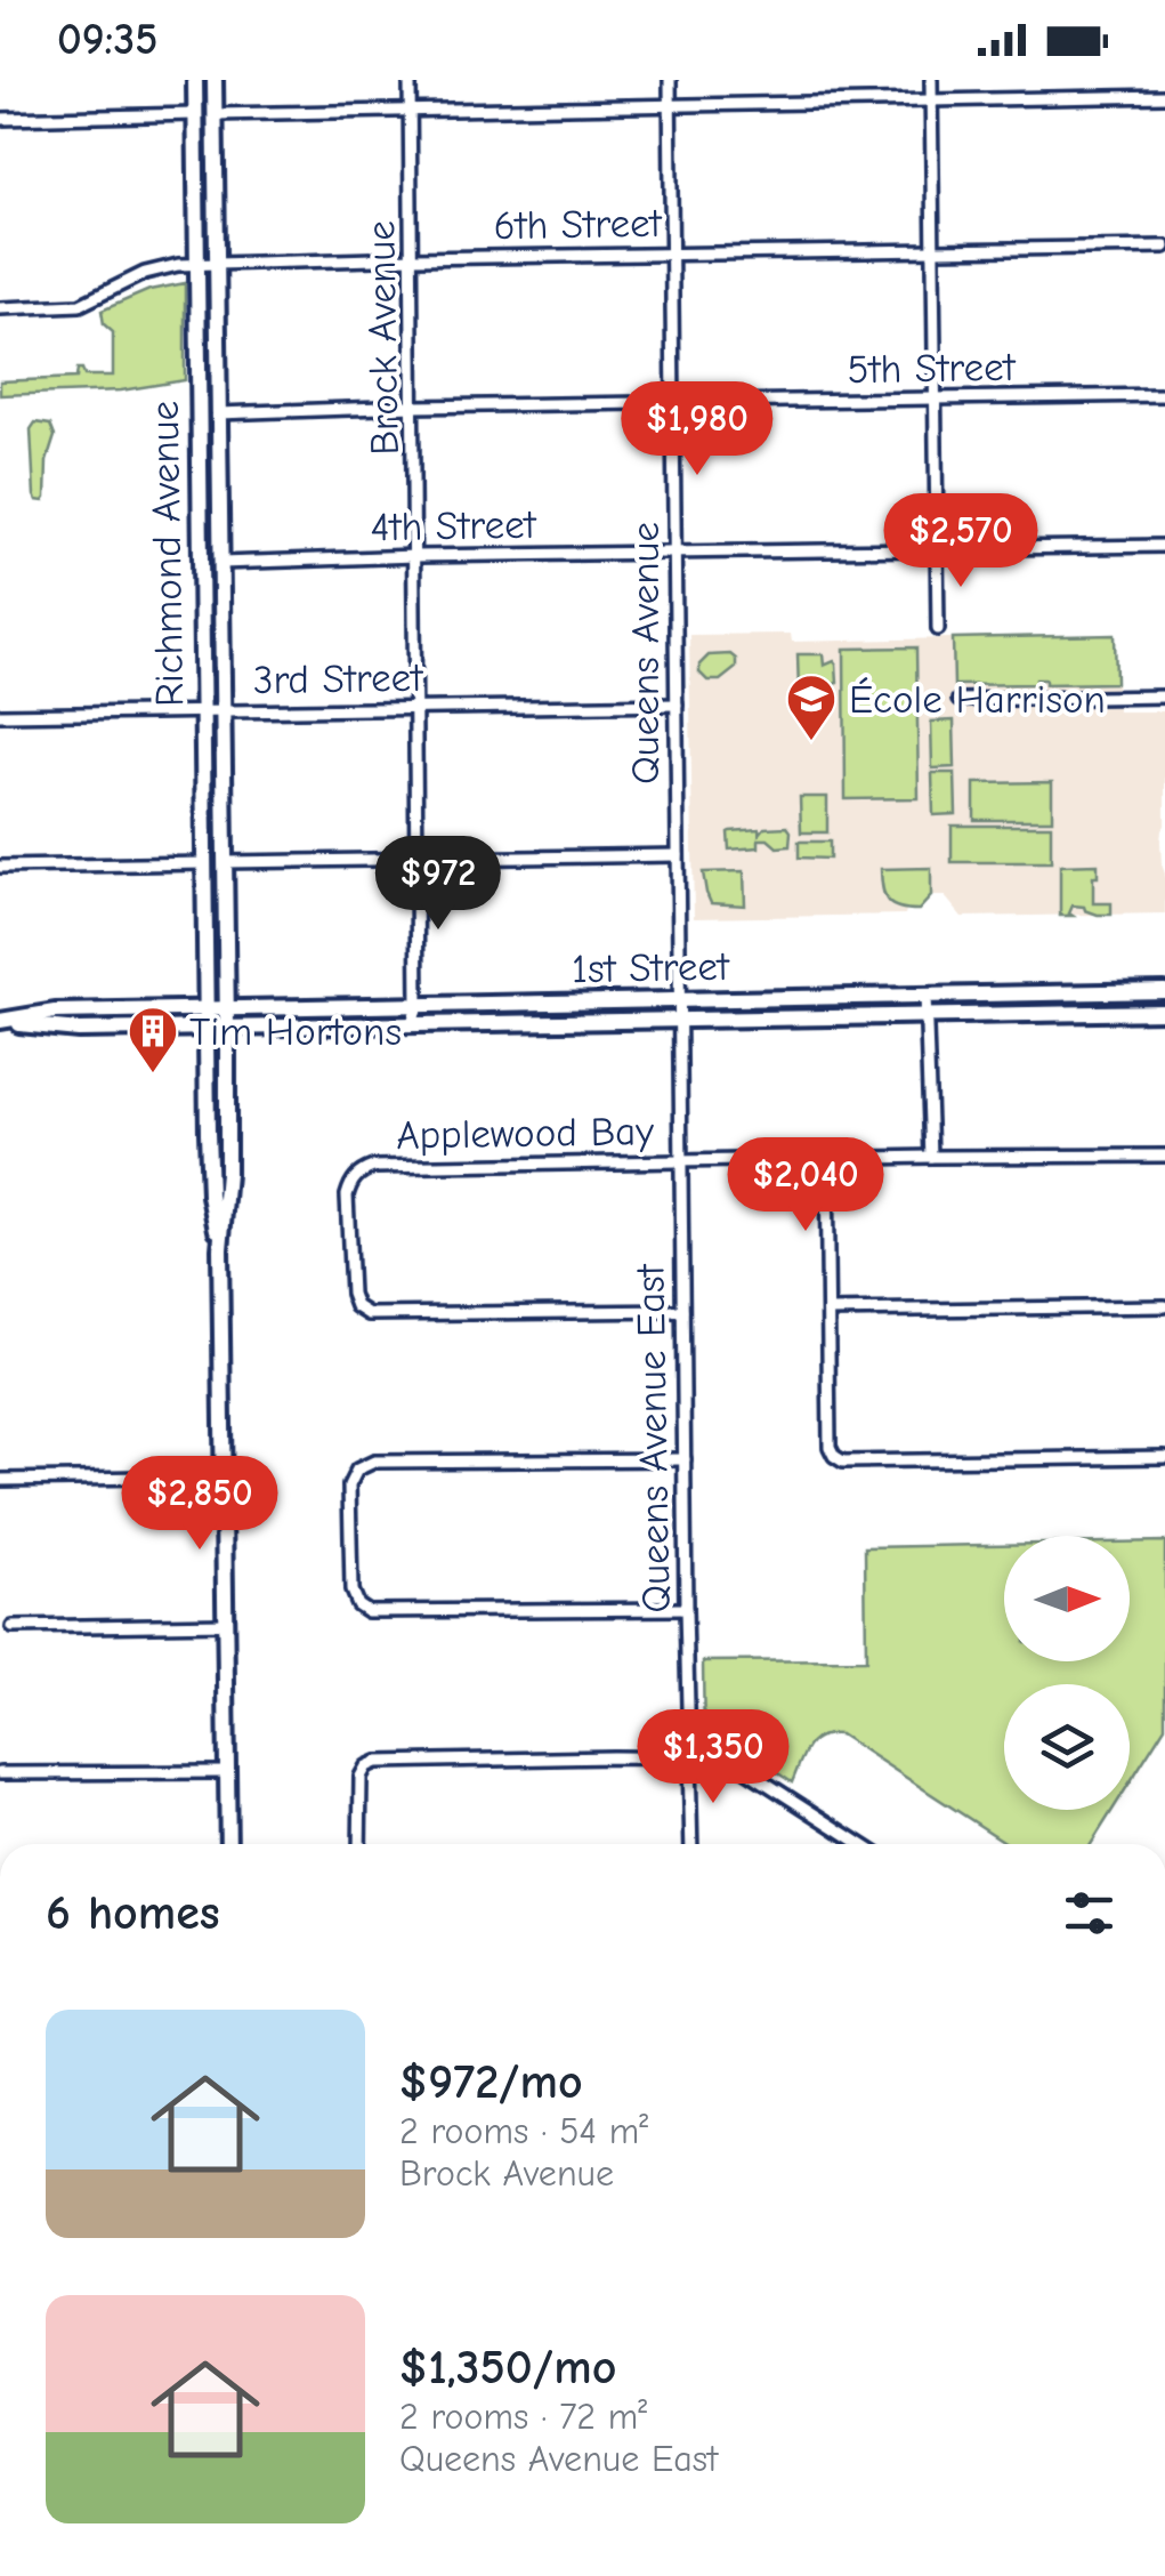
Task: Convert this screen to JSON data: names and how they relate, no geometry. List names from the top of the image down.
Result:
{
  "streets": {
    "main road": ["Richmond Avenue", "1st Street"],
    "street": [
      "6th Street",
      "Brock Avenue",
      "5th Street",
      "4th Street",
      "Queens Avenue",
      "3rd Street",
      "Applewood Bay",
      "Queens Avenue East"
    ]
  },
  "crossings": [
    ["6th Street", "Brock Avenue"],
    ["6th Street", "Richmond Avenue"],
    ["6th Street", "Queens Avenue"],
    ["Brock Avenue", "5th Street"],
    ["Brock Avenue", "4th Street"],
    ["Brock Avenue", "3rd Street"],
    ["Brock Avenue", "1st Street"],
    ["5th Street", "Richmond Avenue"],
    ["5th Street", "Queens Avenue"],
    ["4th Street", "Richmond Avenue"],
    ["4th Street", "Queens Avenue"],
    ["Richmond Avenue", "3rd Street"],
    ["Richmond Avenue", "1st Street"],
    ["Queens Avenue", "3rd Street"],
    ["Queens Avenue", "1st Street"],
    ["Queens Avenue", "Queens Avenue East"],
    ["1st Street", "Queens Avenue East"],
    ["Applewood Bay", "Queens Avenue East"]
  ],
  "places": {
    "school or university": ["École Harrison"],
    "building": ["Tim Hortons"]
  },
  "north": "right",
  "page": {
    "status": "09:35",
    "price": [
      "$1,980",
      "$2,570",
      "$972",
      "$2,040",
      "$2,850",
      "$1,350"
    ],
    "heading": "6 homes",
    "list": [
      {
        "name": "$972/mo",
        "note": "2 rooms · 54 m² · Brock Avenue"
      },
      {
        "name": "$1,350/mo",
        "note": "2 rooms · 72 m² · Queens Avenue East"
      }
    ]
  }
}
